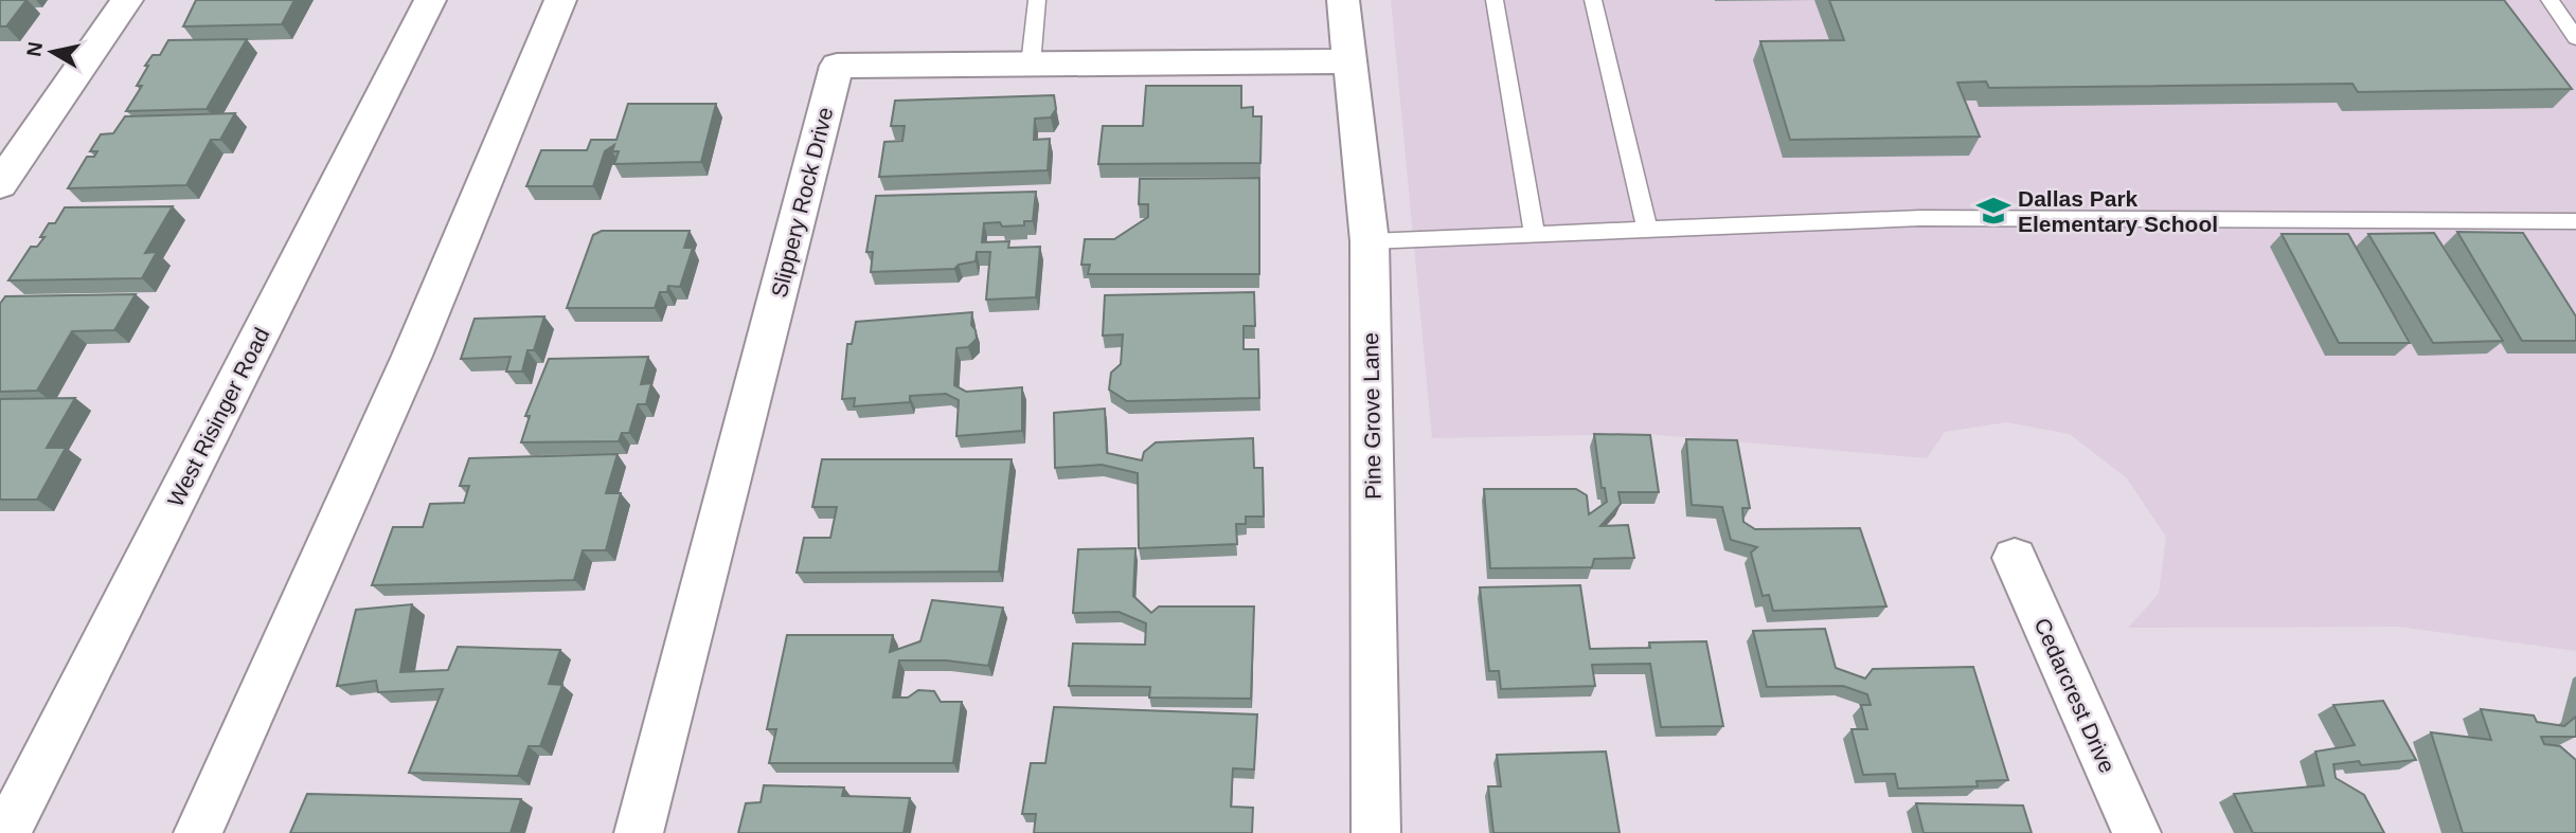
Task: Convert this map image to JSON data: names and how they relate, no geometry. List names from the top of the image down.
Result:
{
  "streets": {
    "street": [
      "Slippery Rock Drive",
      "Pine Grove Lane",
      "West Risinger Road",
      "Cedarcrest Drive"
    ]
  },
  "crossings": [
    ["Slippery Rock Drive", "Pine Grove Lane"]
  ],
  "places": {
    "school or university": ["Dallas Park Elementary School"]
  },
  "north": "left"
}
